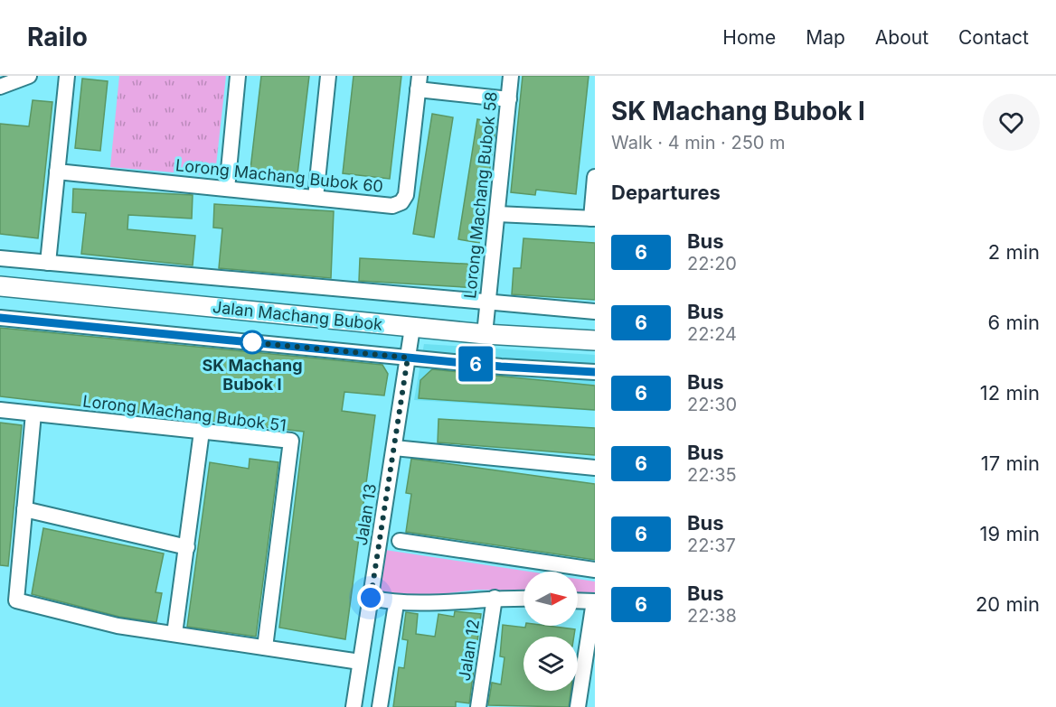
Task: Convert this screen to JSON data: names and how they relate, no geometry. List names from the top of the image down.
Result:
{
  "streets": {
    "main road": ["Jalan Machang Bubok"],
    "street": [
      "Lorong Machang Bubok 60",
      "Lorong Machang Bubok 58",
      "Lorong Machang Bubok 51",
      "Jalan 13",
      "Jalan 12"
    ]
  },
  "crossings": [
    ["Lorong Machang Bubok 58", "Jalan Machang Bubok"],
    ["Jalan Machang Bubok", "Jalan 13"]
  ],
  "places": ["SK Machang Bubok I"],
  "lines": ["bus line 6"],
  "north": "right",
  "page": {
    "header": "Railo",
    "nav": [
      "Home",
      "Map",
      "About",
      "Contact"
    ],
    "on_map": "6",
    "heading": [
      ["SK Machang Bubok I", "Walk · 4 min · 250 m"],
      "Departures"
    ],
    "list": [
      {
        "mark": "6",
        "name": "Bus",
        "note": "22:20",
        "value": "2 min"
      },
      {
        "mark": "6",
        "name": "Bus",
        "note": "22:24",
        "value": "6 min"
      },
      {
        "mark": "6",
        "name": "Bus",
        "note": "22:30",
        "value": "12 min"
      },
      {
        "mark": "6",
        "name": "Bus",
        "note": "22:35",
        "value": "17 min"
      },
      {
        "mark": "6",
        "name": "Bus",
        "note": "22:37",
        "value": "19 min"
      },
      {
        "mark": "6",
        "name": "Bus",
        "note": "22:38",
        "value": "20 min"
      }
    ]
  }
}
